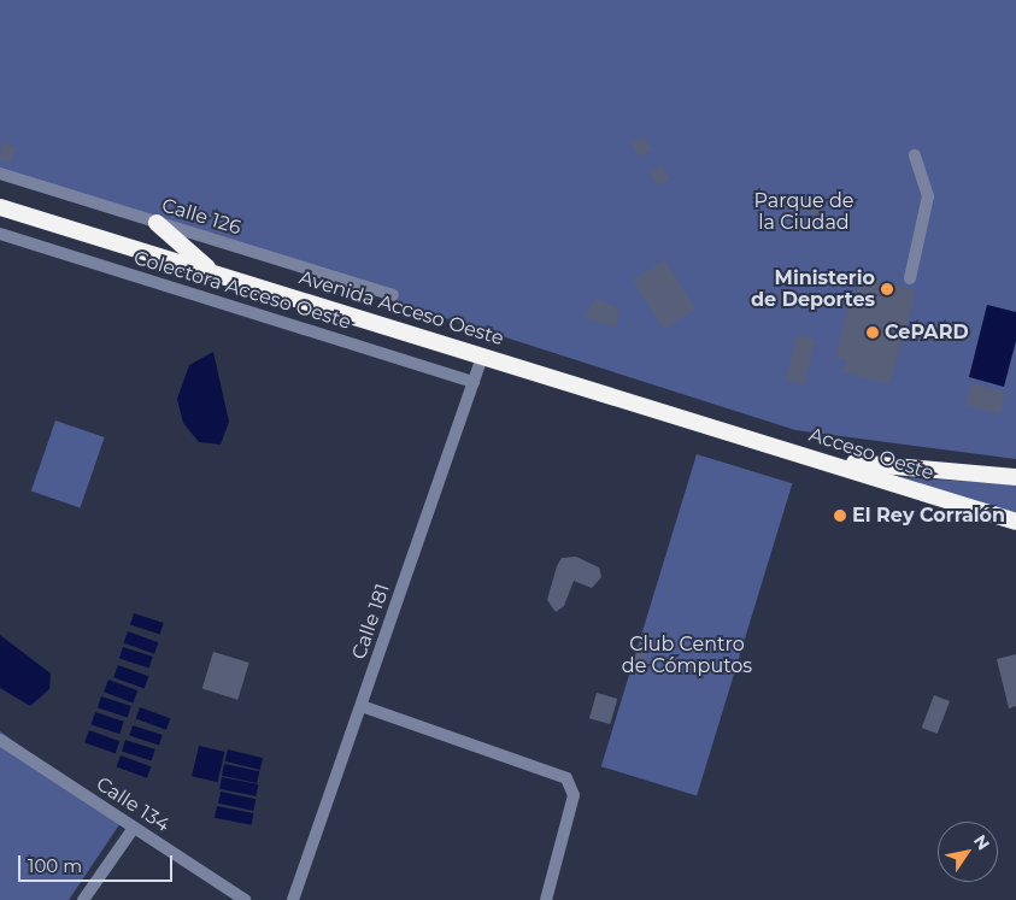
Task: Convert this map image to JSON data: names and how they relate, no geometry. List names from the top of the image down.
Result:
{
  "streets": {
    "highway": ["Avenida Acceso Oeste", "Acceso Oeste"],
    "street": [
      "Calle 126",
      "Colectora Acceso Oeste",
      "Calle 181",
      "Calle 134"
    ]
  },
  "crossings": [
    ["Colectora Acceso Oeste", "Calle 181"],
    ["Avenida Acceso Oeste", "Acceso Oeste"],
    ["Avenida Acceso Oeste", "Calle 181"]
  ],
  "parks": ["Parque de la Ciudad", "Club Centro de Cómputos"],
  "places": ["Ministerio de Deportes", "CePARD", "El Rey Corralón"],
  "scale_bar": "100 m",
  "north": "top right"
}
